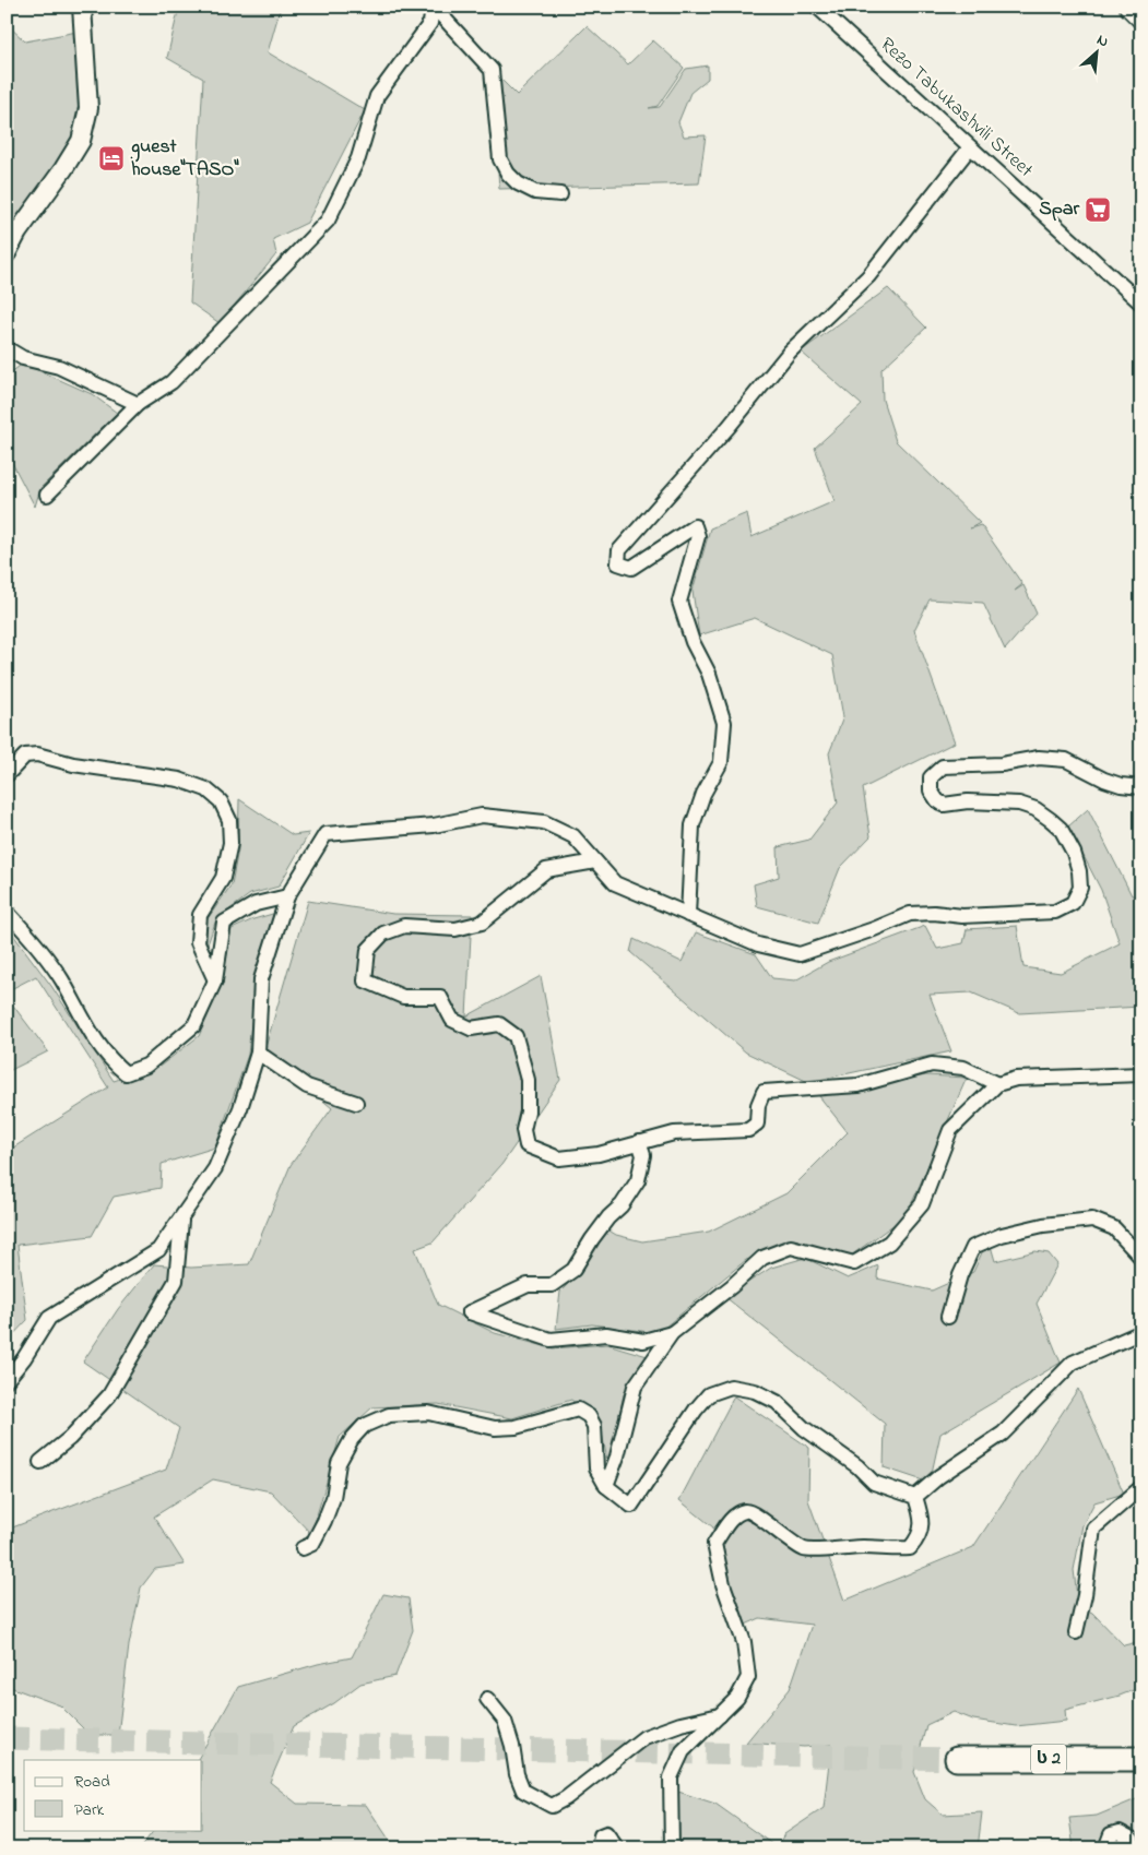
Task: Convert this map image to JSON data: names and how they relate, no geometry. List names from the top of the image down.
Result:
{
  "streets": {
    "highway": ["ს 2"],
    "street": ["Rezo Tabukashvili Street"]
  },
  "places": {
    "hotel": ["guest house\"TASO\""],
    "supermarket": ["Spar"]
  },
  "legend": ["Road", "Park"],
  "north": "top right"
}
